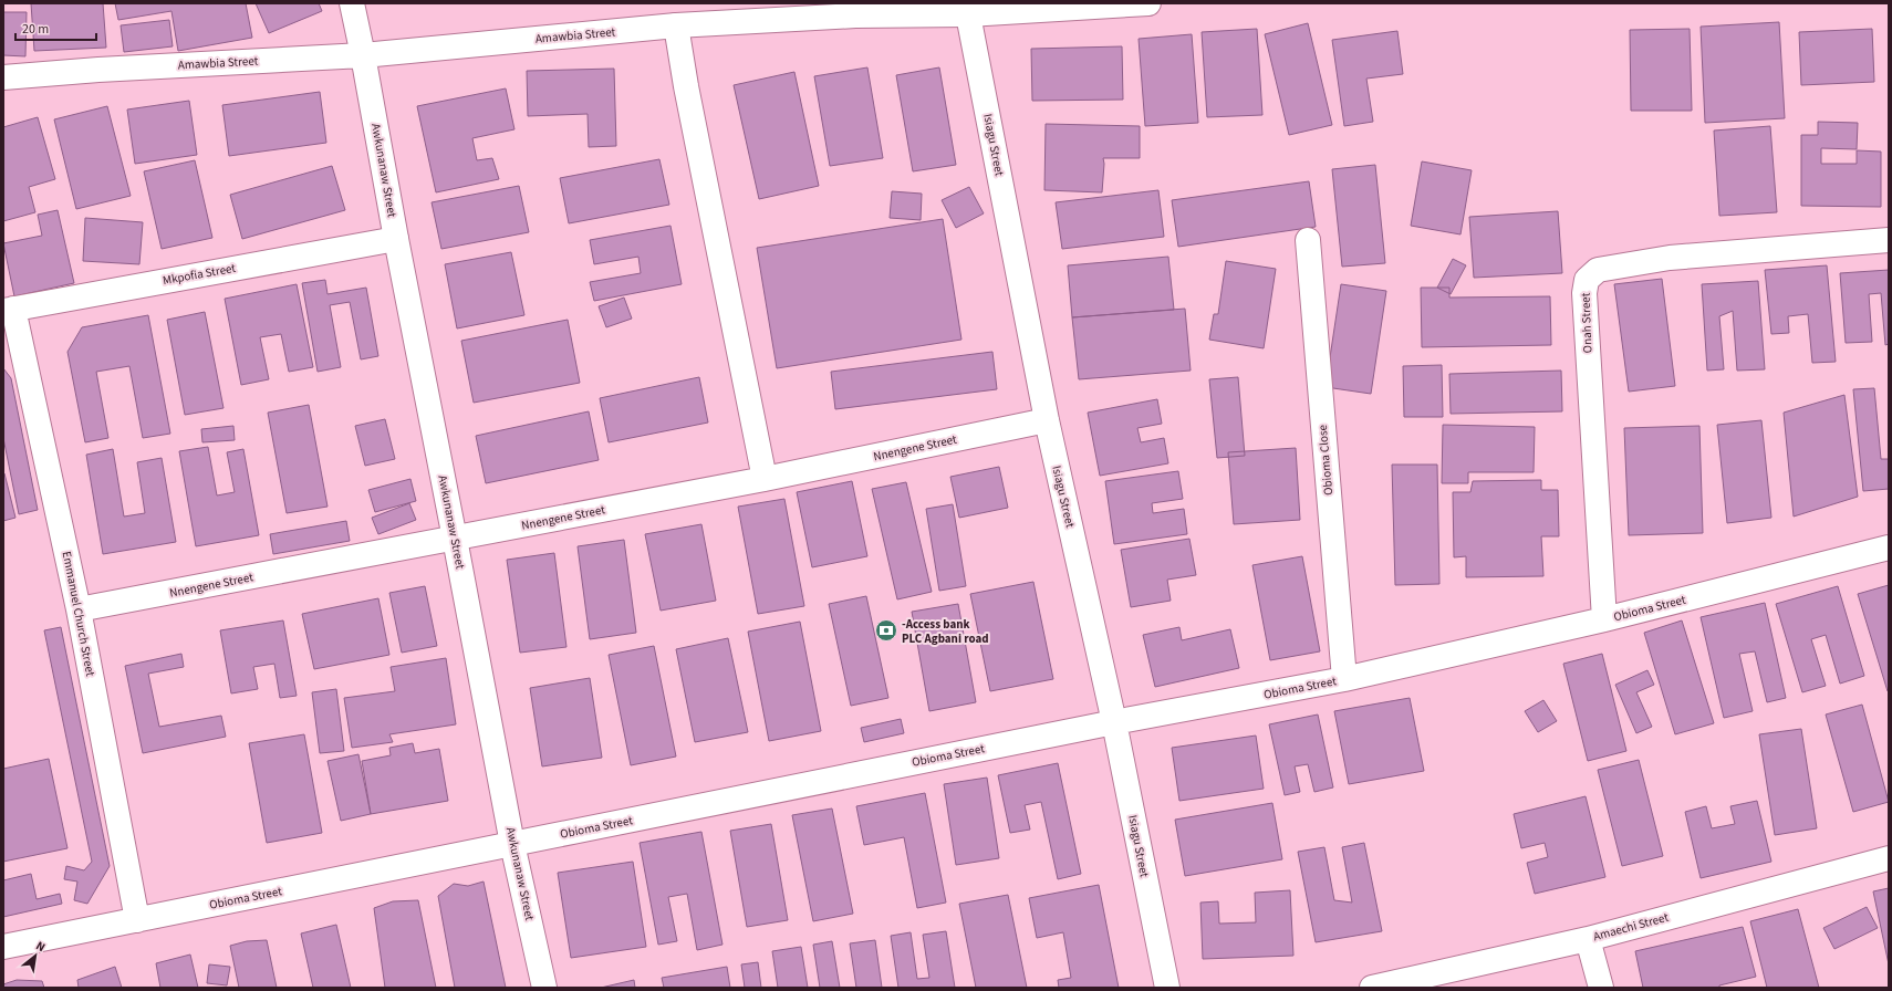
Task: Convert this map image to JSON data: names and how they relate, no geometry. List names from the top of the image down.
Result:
{
  "streets": {
    "street": [
      "Amawbia Street",
      "Isiagu Street",
      "Awkunanaw Street",
      "Mkpofia Street",
      "Onah Street",
      "Nnengene Street",
      "Obioma Close",
      "Obioma Street",
      "Emmanuel Church Street",
      "Amaechi Street"
    ]
  },
  "crossings": [
    ["Amawbia Street", "Isiagu Street"],
    ["Amawbia Street", "Awkunanaw Street"],
    ["Isiagu Street", "Nnengene Street"],
    ["Isiagu Street", "Obioma Street"],
    ["Awkunanaw Street", "Mkpofia Street"],
    ["Awkunanaw Street", "Nnengene Street"],
    ["Awkunanaw Street", "Obioma Street"],
    ["Mkpofia Street", "Emmanuel Church Street"],
    ["Onah Street", "Obioma Street"],
    ["Nnengene Street", "Emmanuel Church Street"],
    ["Obioma Close", "Obioma Street"],
    ["Obioma Street", "Emmanuel Church Street"]
  ],
  "places": {
    "bank": ["-Access bank PLC Agbani road"]
  },
  "scale_bar": "20 m",
  "north": "top right"
}
